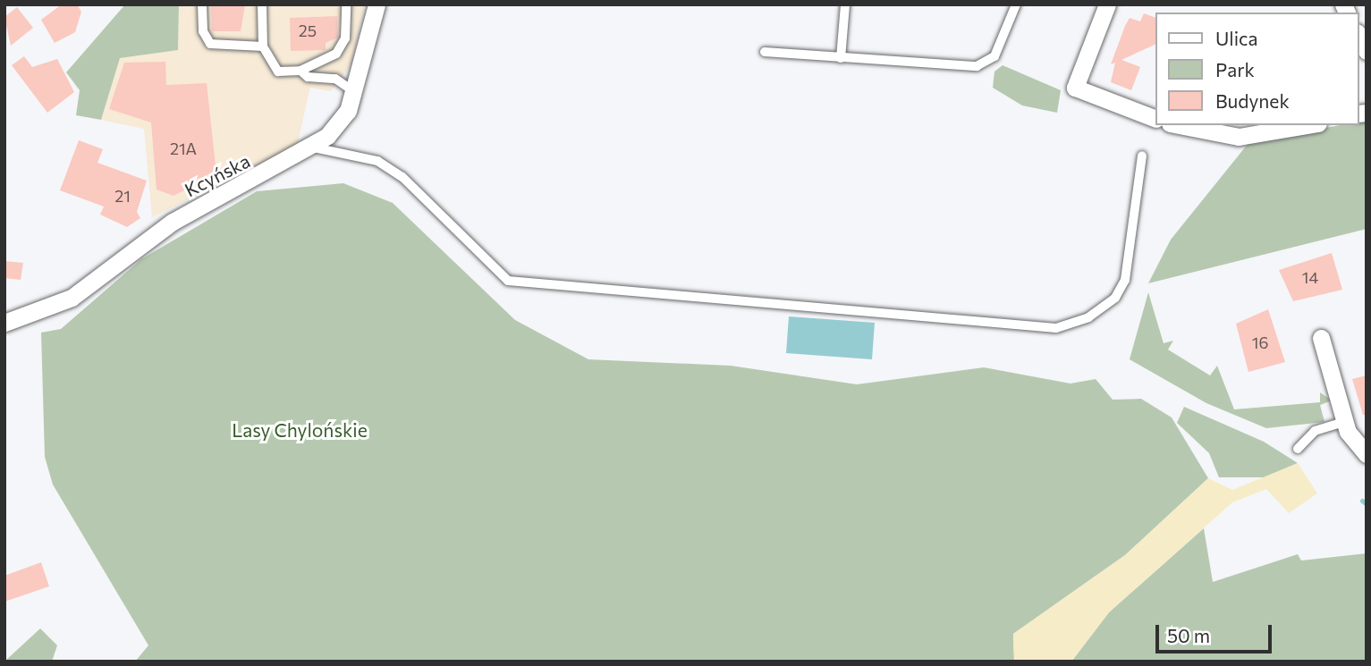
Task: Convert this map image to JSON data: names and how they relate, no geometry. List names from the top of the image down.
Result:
{
  "streets": {
    "street": ["Kcyńska"]
  },
  "parks": ["Lasy Chylońskie"],
  "house_numbers": [
    "25",
    "21A",
    "21",
    "14",
    "16"
  ],
  "legend": ["Ulica", "Park", "Budynek"],
  "scale_bar": "50 m"
}
